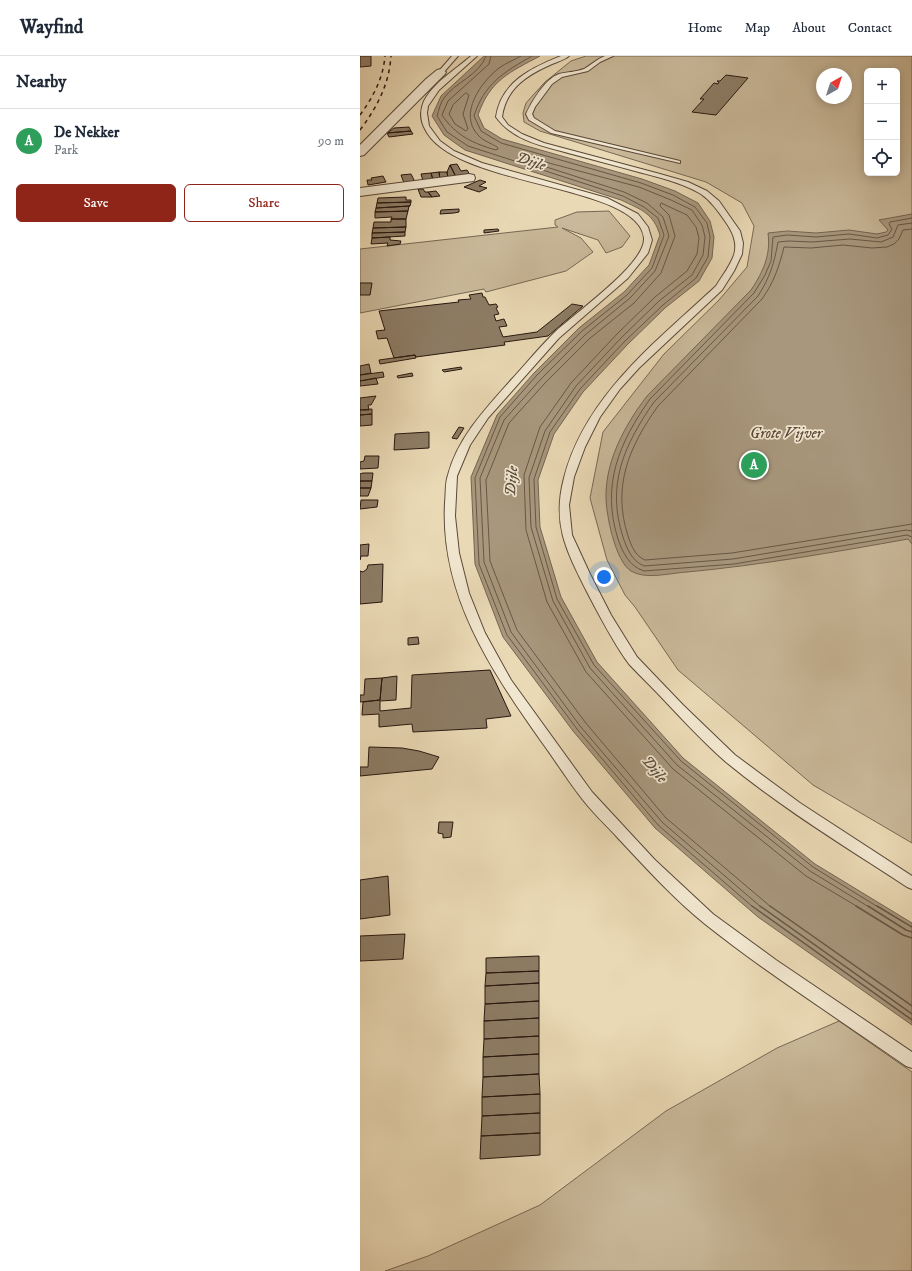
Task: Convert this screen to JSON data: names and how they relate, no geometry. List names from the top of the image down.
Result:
{
  "water": ["Dijle", "Grote Vijver"],
  "north": "top right",
  "page": {
    "header": "Wayfind",
    "nav": [
      "Home",
      "Map",
      "About",
      "Contact"
    ],
    "heading": "Nearby",
    "map_buttons": ["+", "−"],
    "list": [
      {
        "mark": "A",
        "name": "De Nekker",
        "note": "Park",
        "value": "90 m"
      }
    ],
    "buttons": ["Save", "Share"],
    "pins": "A"
  }
}
